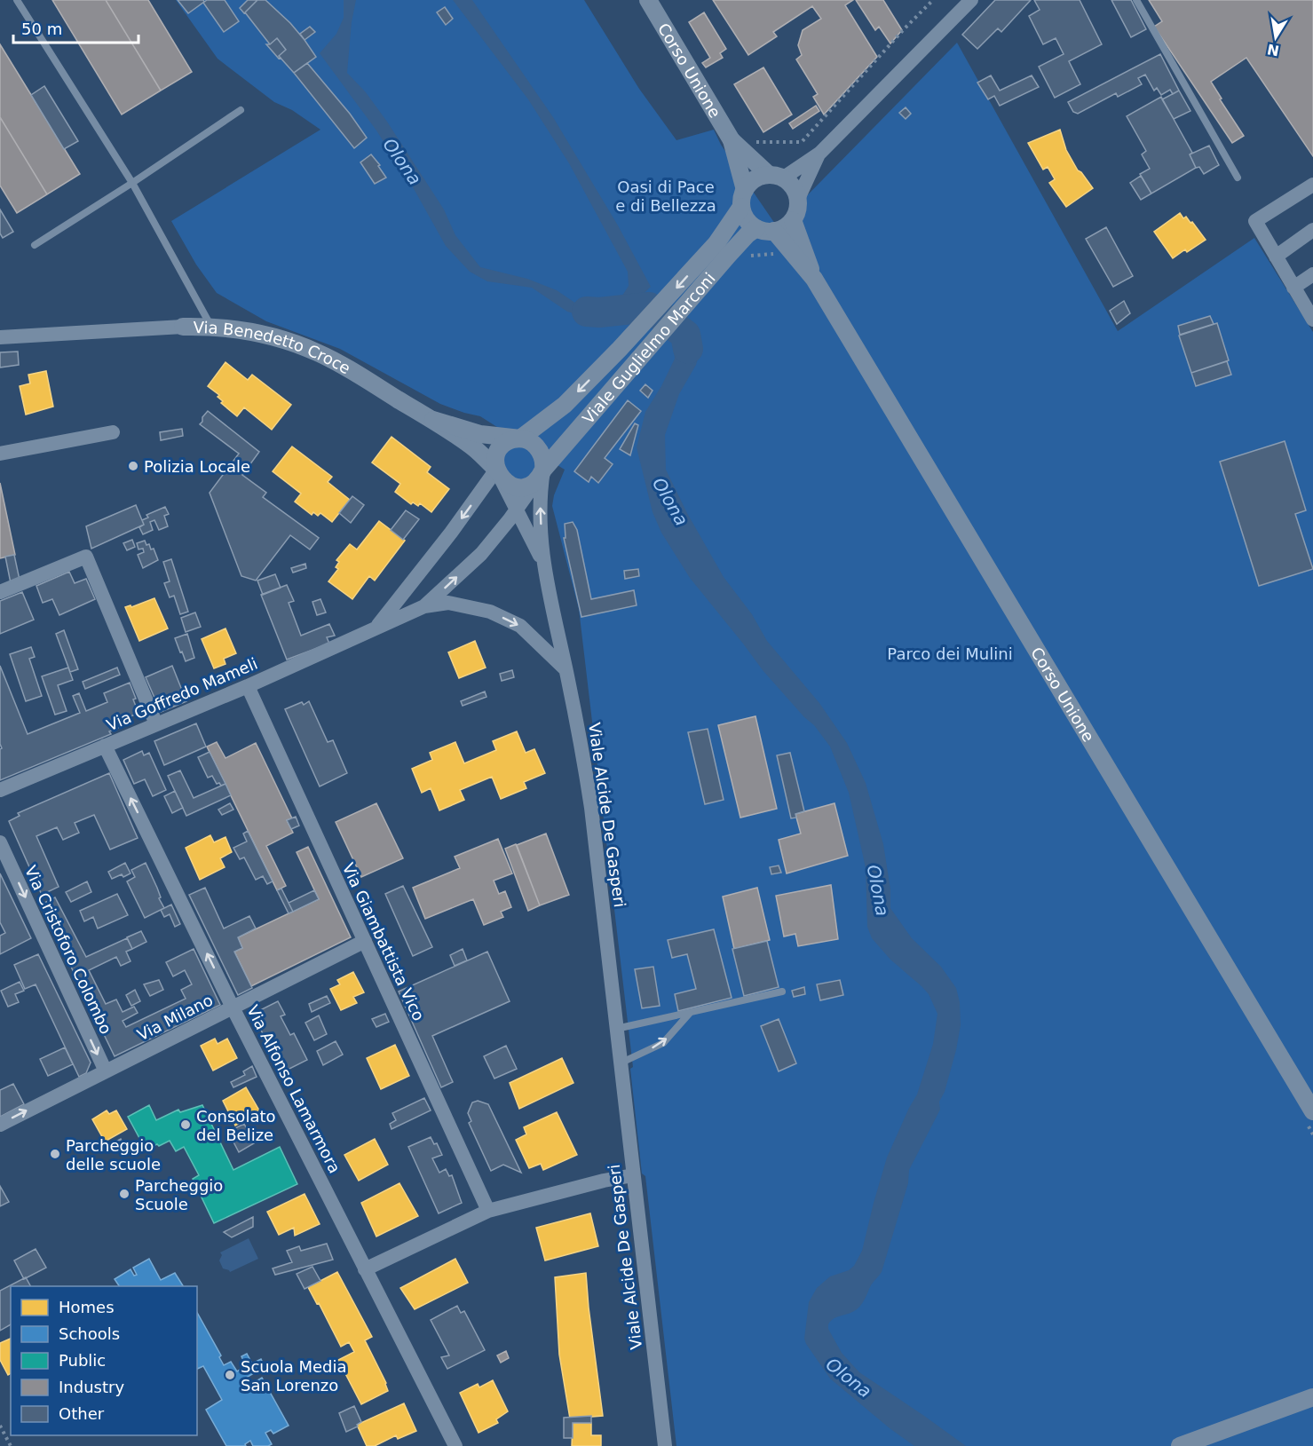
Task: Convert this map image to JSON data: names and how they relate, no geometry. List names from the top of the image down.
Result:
{
  "streets": {
    "street": [
      "Corso Unione",
      "Viale Guglielmo Marconi",
      "Via Benedetto Croce",
      "Via Goffredo Mameli",
      "Viale Alcide De Gasperi",
      "Via Giambattista Vico",
      "Via Cristoforo Colombo",
      "Via Milano",
      "Via Alfonso Lamarmora"
    ]
  },
  "crossings": [
    ["Corso Unione", "Viale Guglielmo Marconi"],
    ["Viale Guglielmo Marconi", "Via Benedetto Croce"],
    ["Viale Guglielmo Marconi", "Via Goffredo Mameli"],
    ["Via Benedetto Croce", "Via Goffredo Mameli"],
    ["Via Goffredo Mameli", "Viale Alcide De Gasperi"],
    ["Via Goffredo Mameli", "Via Giambattista Vico"],
    ["Via Goffredo Mameli", "Via Alfonso Lamarmora"],
    ["Via Giambattista Vico", "Via Milano"],
    ["Via Cristoforo Colombo", "Via Milano"],
    ["Via Milano", "Via Alfonso Lamarmora"]
  ],
  "one_way": ["Via Cristoforo Colombo", "Via Alfonso Lamarmora"],
  "water": ["Olona"],
  "parks": ["Oasi di Pace e di Bellezza", "Parco dei Mulini"],
  "places": [
    "Polizia Locale",
    "Consolato del Belize",
    "Parcheggio delle scuole",
    "Parcheggio Scuole",
    "Scuola Media San Lorenzo"
  ],
  "legend": [
    "Homes",
    "Schools",
    "Public",
    "Industry",
    "Other"
  ],
  "scale_bar": "50 m",
  "north": "bottom"
}
